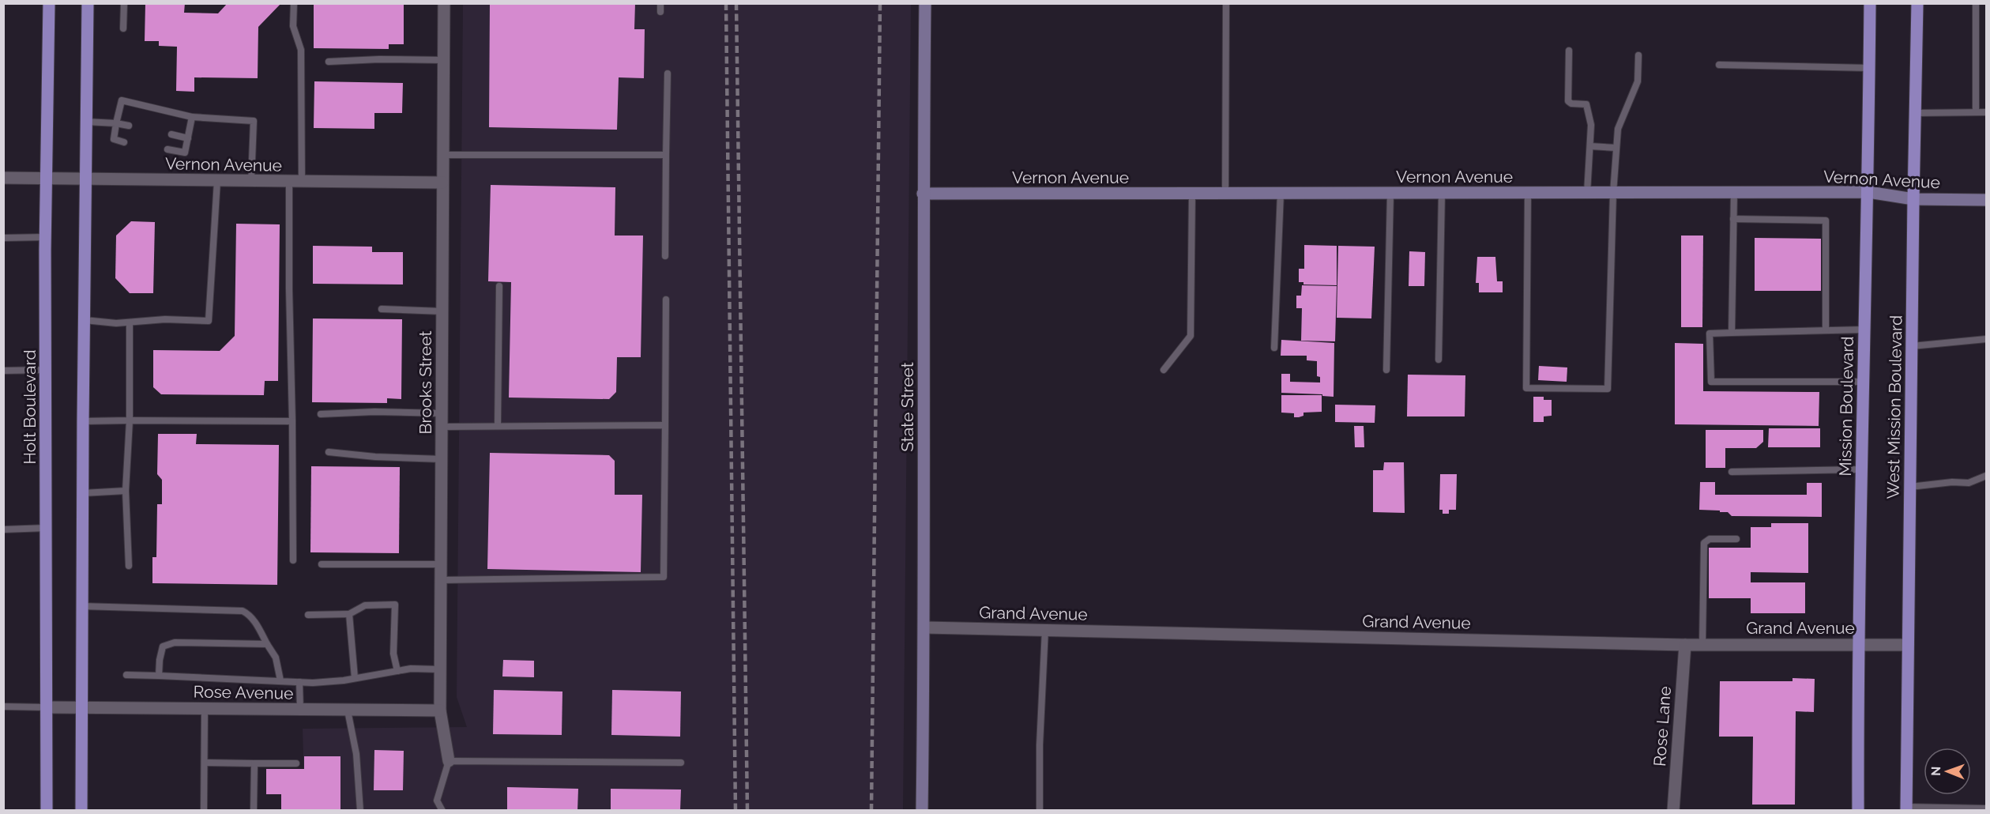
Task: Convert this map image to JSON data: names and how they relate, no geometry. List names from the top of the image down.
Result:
{
  "streets": {
    "main road": ["Mission Boulevard", "Holt Boulevard", "West Mission Boulevard"],
    "street": [
      "Vernon Avenue",
      "Brooks Street",
      "State Street",
      "Grand Avenue",
      "Rose Avenue",
      "Rose Lane"
    ]
  },
  "crossings": [
    ["Vernon Avenue", "Brooks Street"],
    ["Vernon Avenue", "Mission Boulevard"],
    ["Vernon Avenue", "Holt Boulevard"],
    ["Vernon Avenue", "State Street"],
    ["Vernon Avenue", "West Mission Boulevard"],
    ["Brooks Street", "Rose Avenue"],
    ["Mission Boulevard", "Grand Avenue"],
    ["Holt Boulevard", "Rose Avenue"],
    ["State Street", "Grand Avenue"],
    ["West Mission Boulevard", "Grand Avenue"],
    ["Grand Avenue", "Rose Lane"]
  ],
  "north": "left"
}
